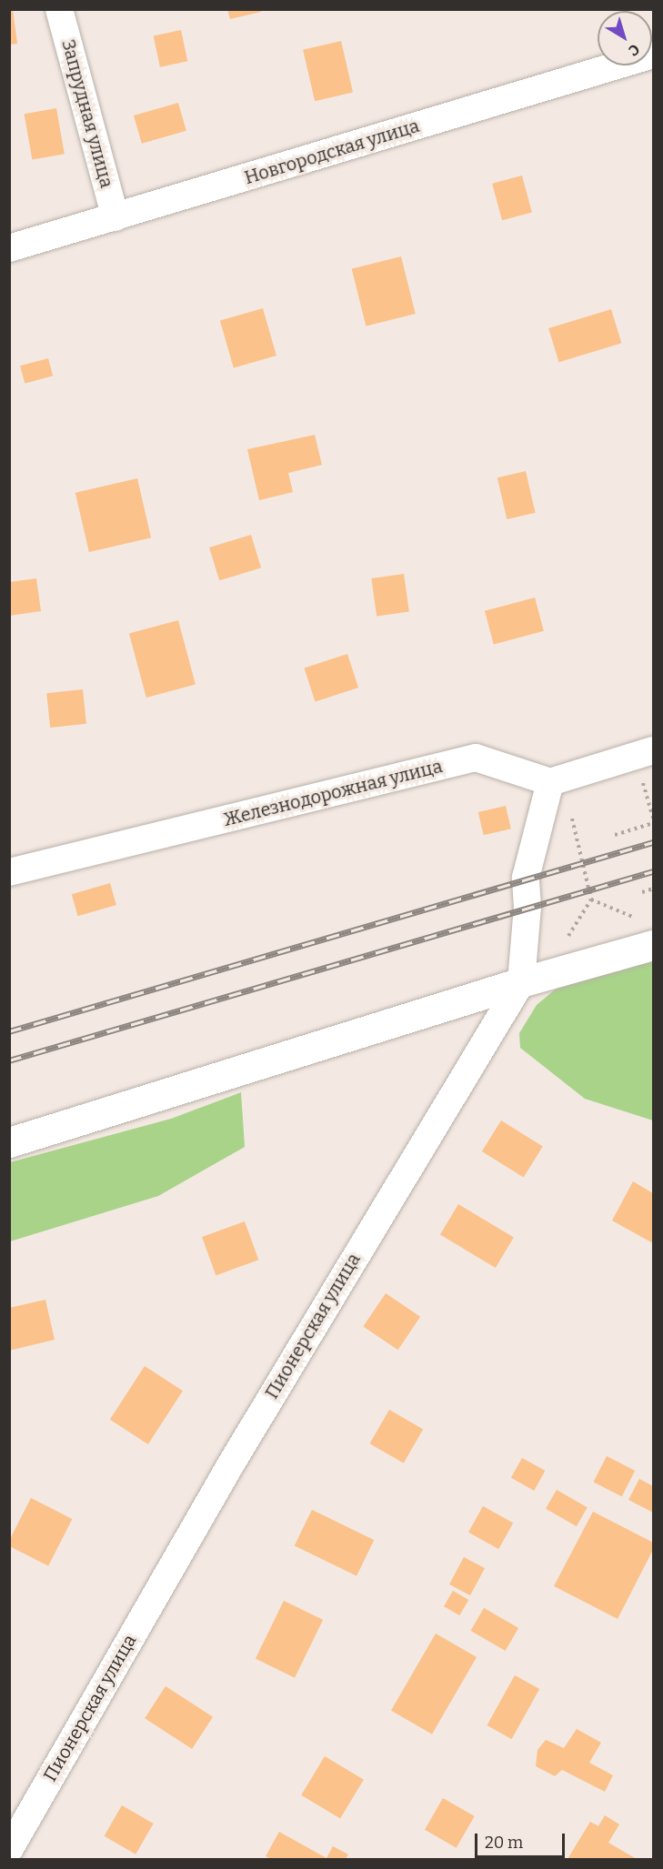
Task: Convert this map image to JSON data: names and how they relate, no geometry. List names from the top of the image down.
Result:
{
  "streets": {
    "street": [
      "Запрудная улица",
      "Новгородская улица",
      "Железнодорожная улица",
      "Пионерская улица"
    ]
  },
  "crossings": [
    ["Запрудная улица", "Новгородская улица"],
    ["Железнодорожная улица", "Пионерская улица"]
  ],
  "scale_bar": "20 m",
  "north": "bottom right"
}
